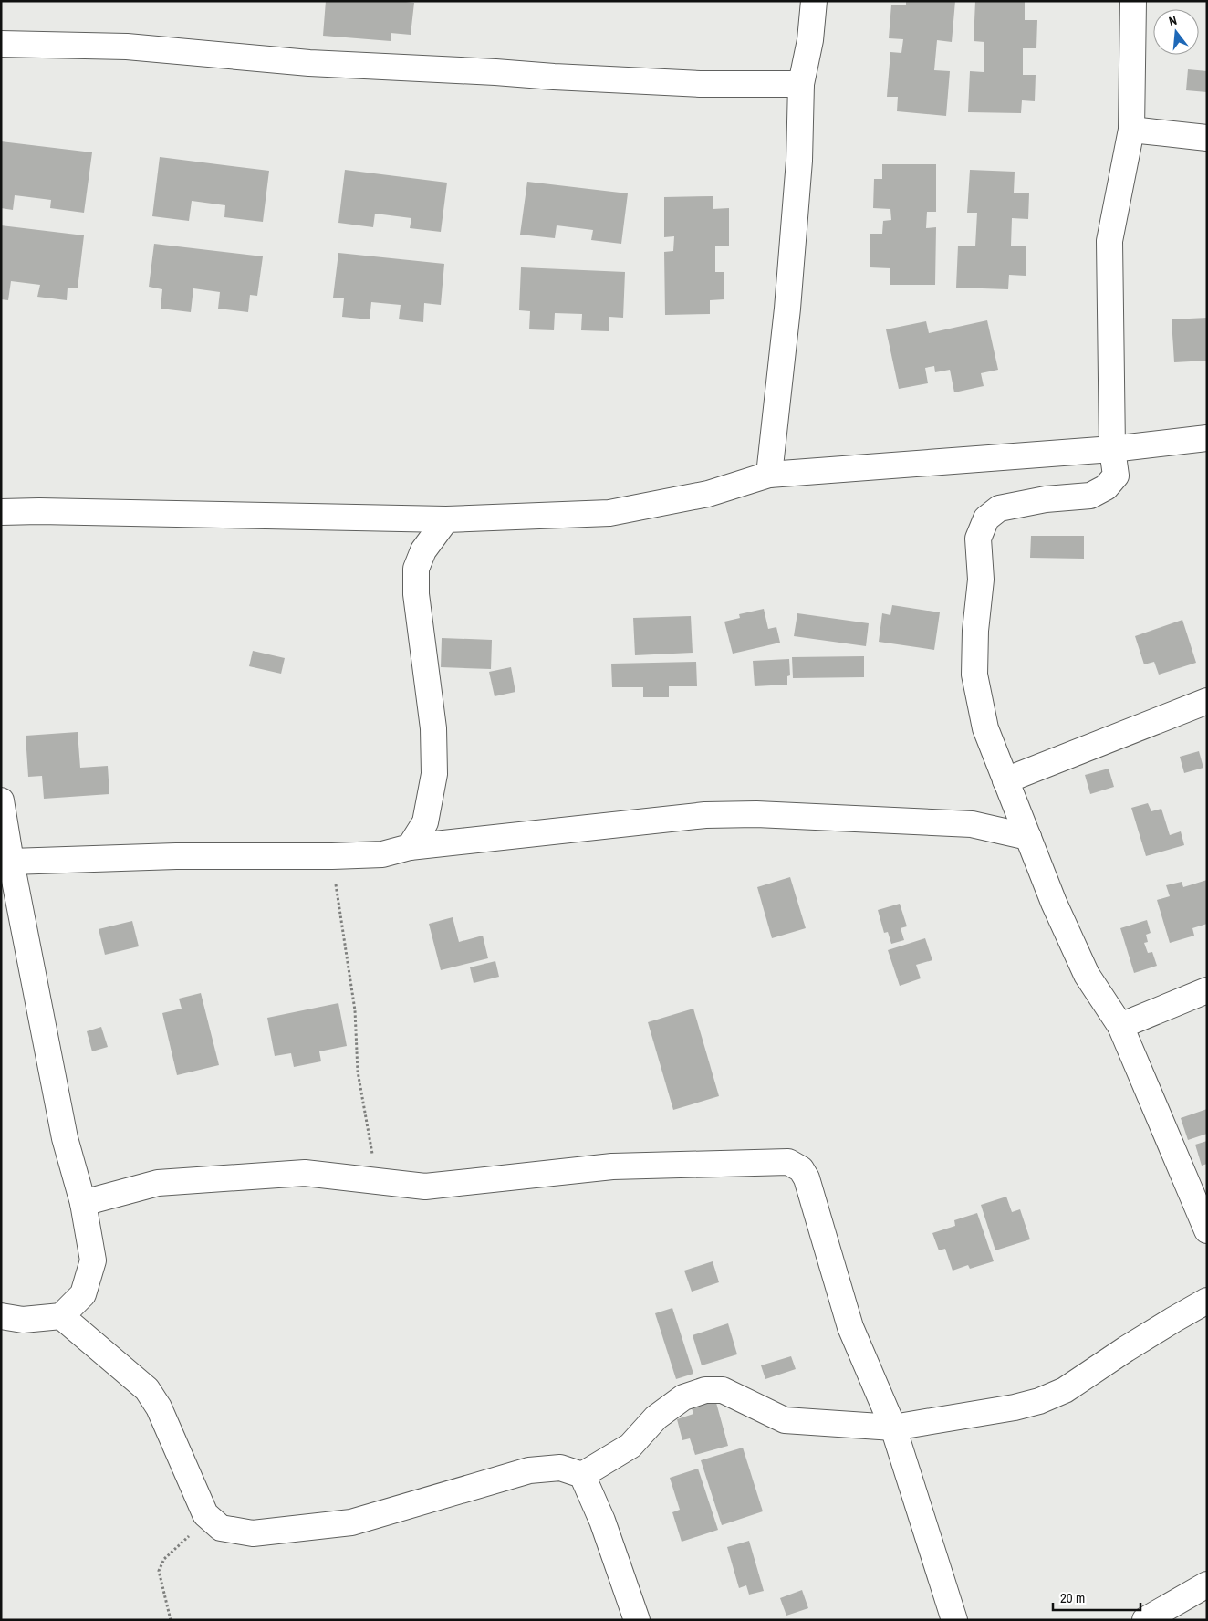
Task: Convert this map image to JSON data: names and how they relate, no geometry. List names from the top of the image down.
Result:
{
  "scale_bar": "20 m",
  "north": "top"
}
